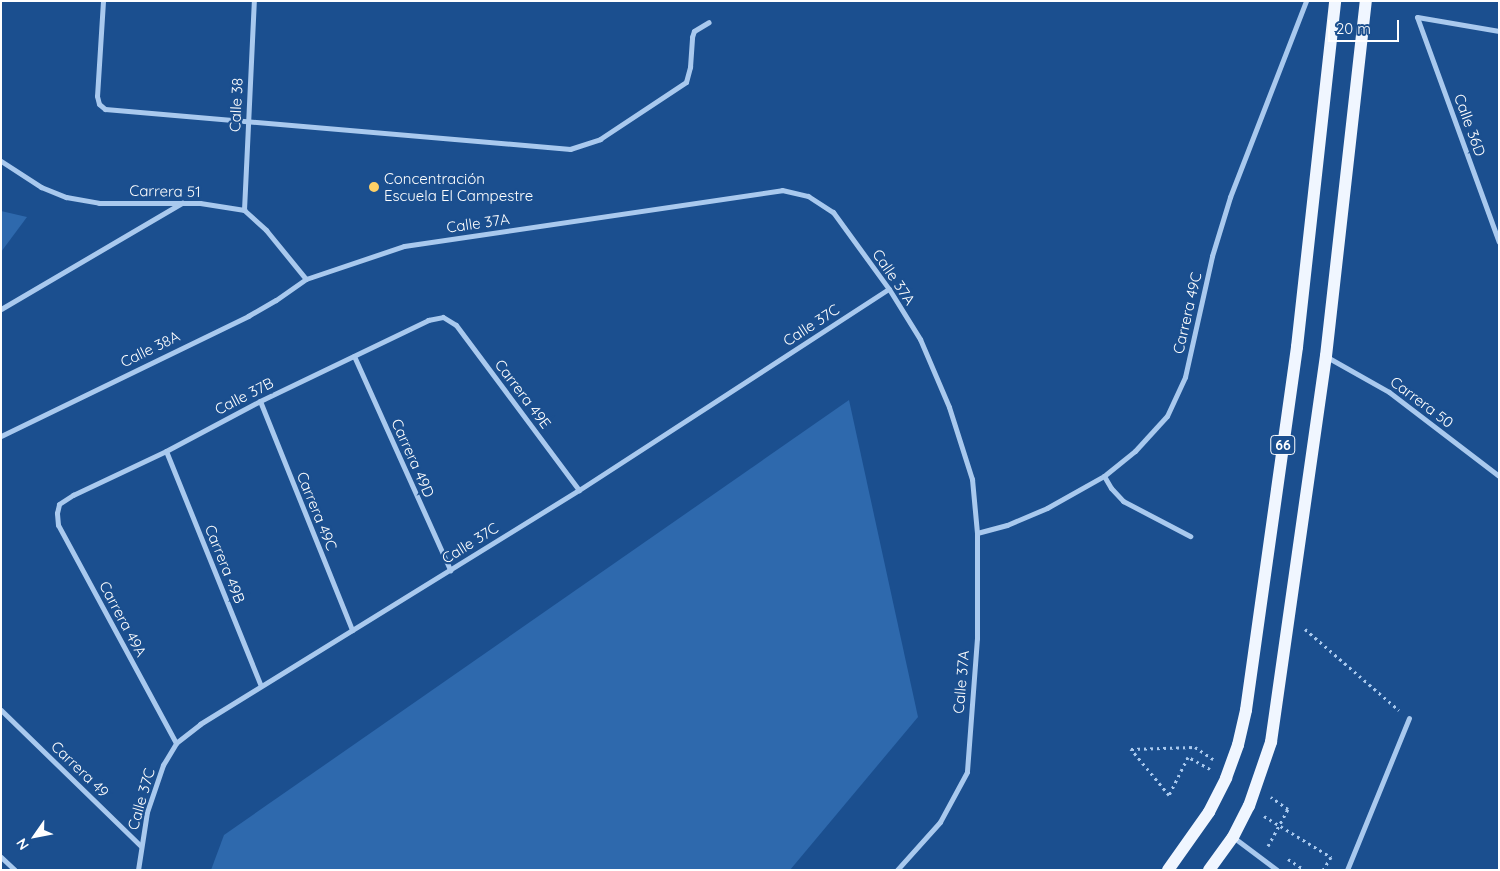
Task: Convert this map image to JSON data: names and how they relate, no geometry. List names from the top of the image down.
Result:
{
  "streets": {
    "main road": ["66"],
    "street": [
      "Calle 38",
      "Calle 36D",
      "Carrera 51",
      "Calle 37A",
      "Carrera 49C",
      "Calle 37C",
      "Calle 38A",
      "Carrera 49E",
      "Calle 37B",
      "Carrera 50",
      "Carrera 49D",
      "Carrera 49B",
      "Carrera 49A",
      "Carrera 49"
    ]
  },
  "crossings": [
    ["Calle 38", "Carrera 51"],
    ["Calle 37A", "Carrera 49C"],
    ["Calle 37A", "Calle 37C"],
    ["Calle 37A", "Calle 38A"],
    ["Carrera 49C", "Calle 37C"],
    ["Carrera 49C", "Calle 37B"],
    ["Calle 37C", "Carrera 49E"],
    ["Calle 37C", "Carrera 49D"],
    ["Calle 37C", "Carrera 49B"],
    ["Calle 37C", "Carrera 49A"],
    ["Calle 37C", "Carrera 49"],
    ["Carrera 49E", "Calle 37B"],
    ["Calle 37B", "Carrera 49D"],
    ["Calle 37B", "Carrera 49B"],
    ["Calle 37B", "Carrera 49A"],
    ["Carrera 50", "66"]
  ],
  "places": ["Concentración Escuela El Campestre"],
  "scale_bar": "20 m",
  "north": "bottom left"
}
